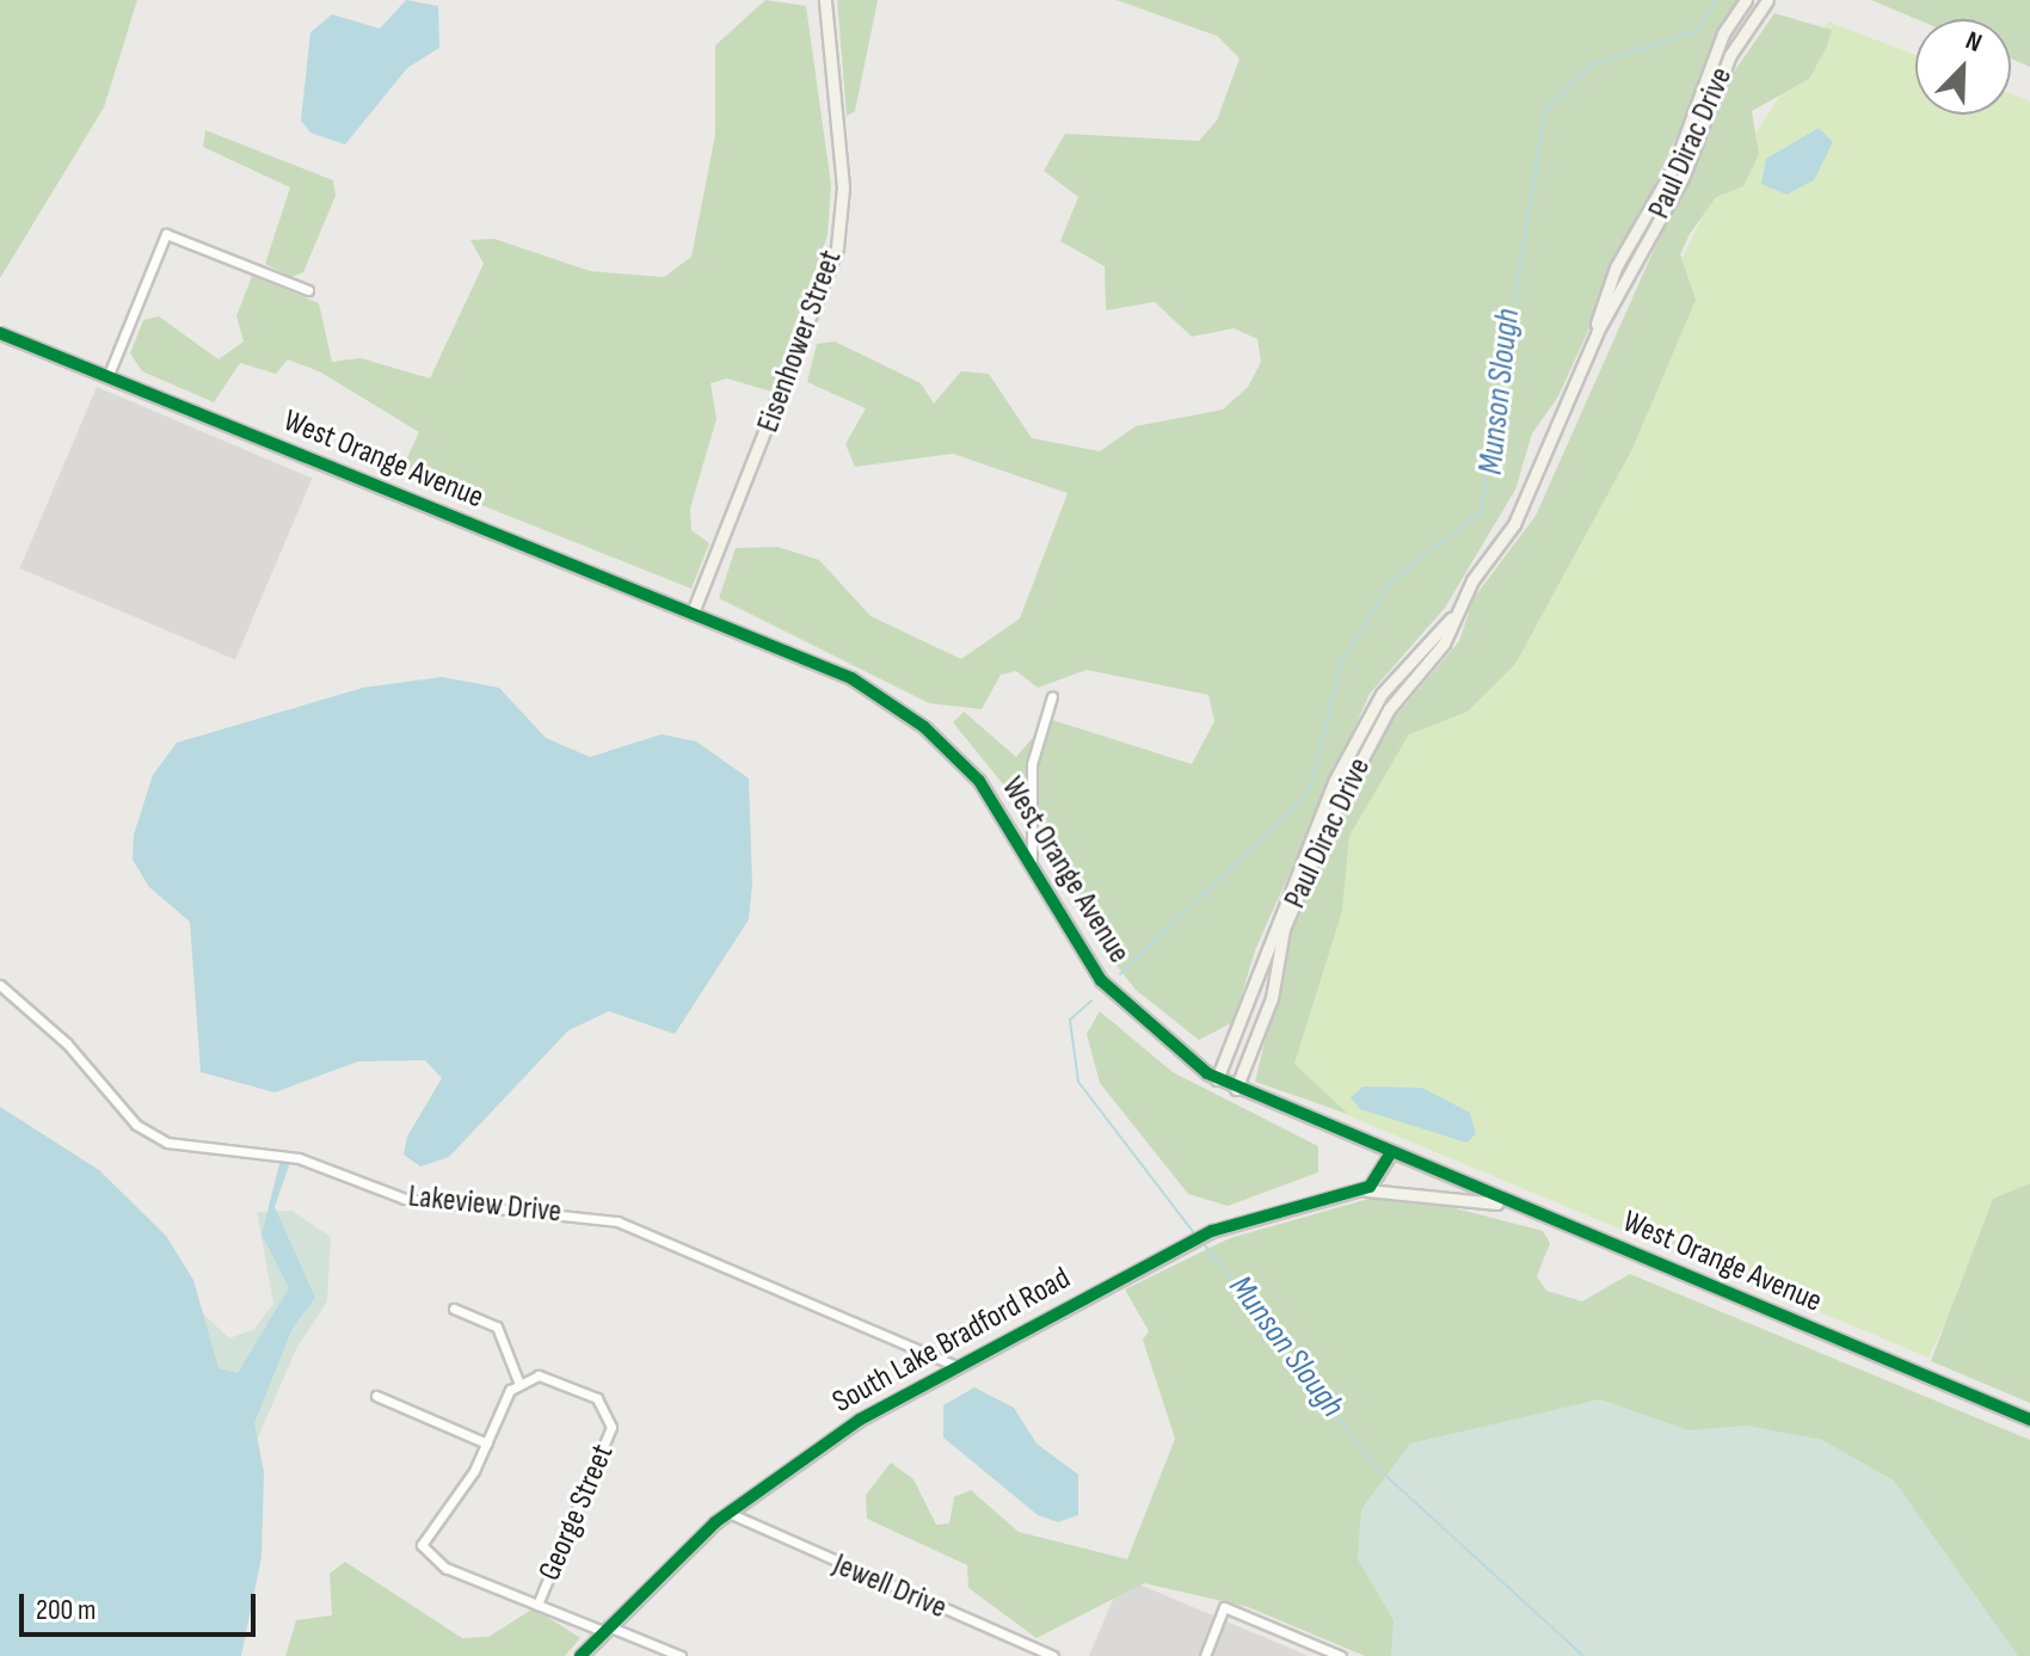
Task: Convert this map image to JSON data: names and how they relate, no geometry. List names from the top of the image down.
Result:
{
  "streets": {
    "main road": [
      "Paul Dirac Drive",
      "Eisenhower Street",
      "West Orange Avenue",
      "South Lake Bradford Road"
    ],
    "street": ["Lakeview Drive", "George Street", "Jewell Drive"]
  },
  "crossings": [
    ["Paul Dirac Drive", "West Orange Avenue"],
    ["Eisenhower Street", "West Orange Avenue"],
    ["West Orange Avenue", "South Lake Bradford Road"],
    ["Lakeview Drive", "South Lake Bradford Road"],
    ["South Lake Bradford Road", "Jewell Drive"]
  ],
  "water": ["Munson Slough"],
  "scale_bar": "200 m",
  "north": "top right"
}
